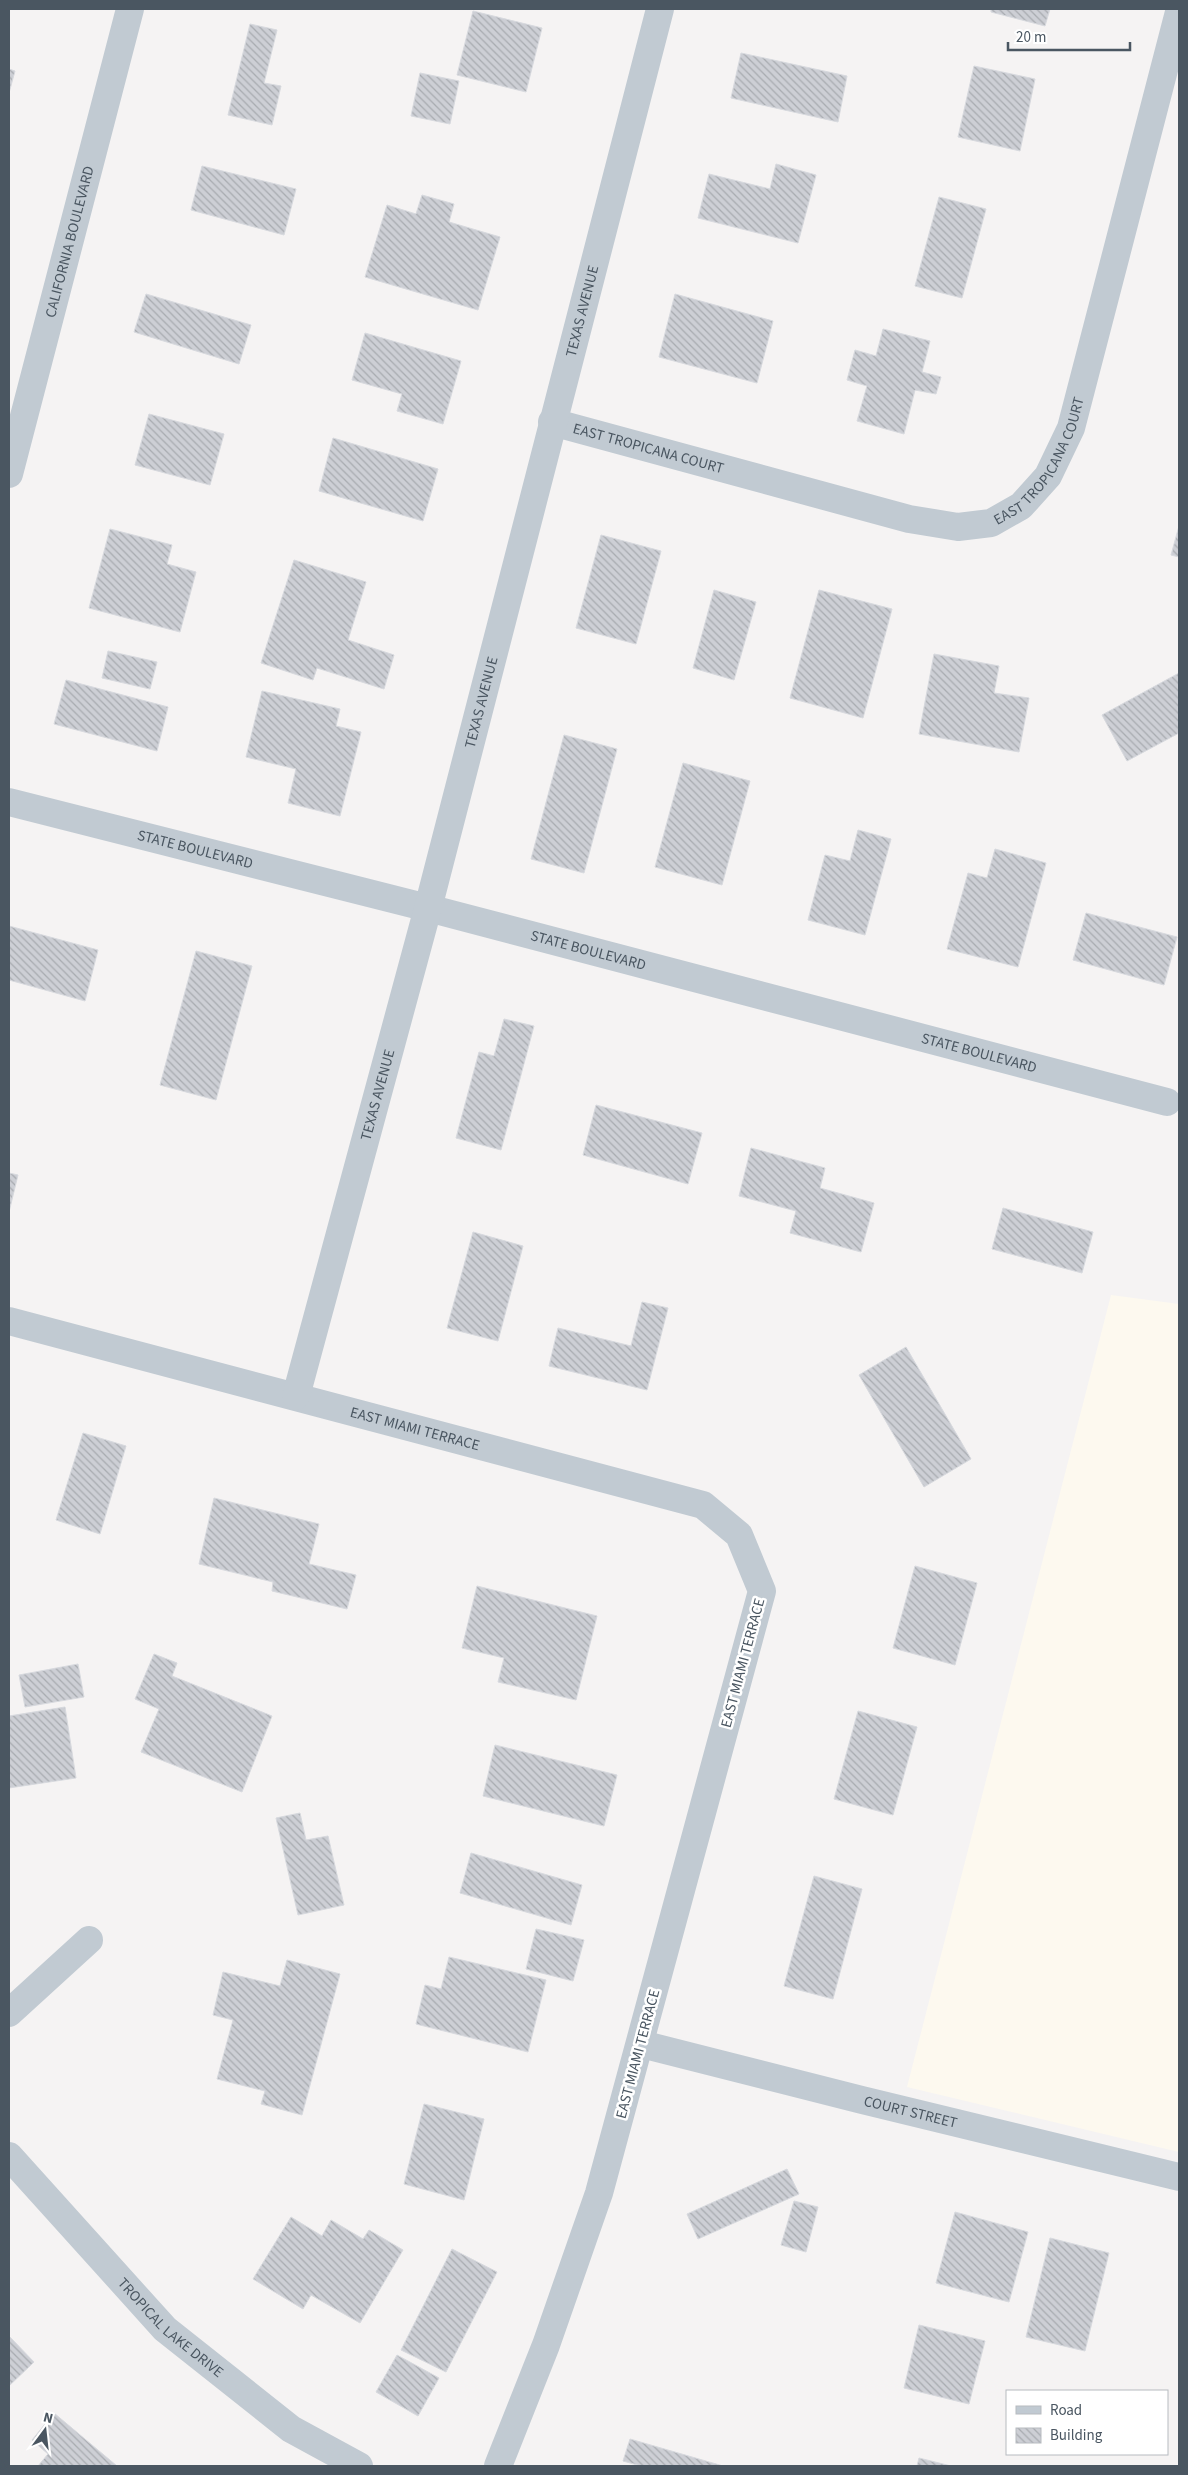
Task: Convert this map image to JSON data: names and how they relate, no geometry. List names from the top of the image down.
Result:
{
  "streets": {
    "street": [
      "CALIFORNIA BOULEVARD",
      "TEXAS AVENUE",
      "EAST TROPICANA COURT",
      "STATE BOULEVARD",
      "EAST MIAMI TERRACE",
      "COURT STREET",
      "TROPICAL LAKE DRIVE"
    ]
  },
  "crossings": [
    ["TEXAS AVENUE", "EAST TROPICANA COURT"],
    ["TEXAS AVENUE", "STATE BOULEVARD"],
    ["TEXAS AVENUE", "EAST MIAMI TERRACE"],
    ["EAST MIAMI TERRACE", "COURT STREET"]
  ],
  "legend": ["Road", "Building"],
  "scale_bar": "20 m",
  "north": "top"
}
